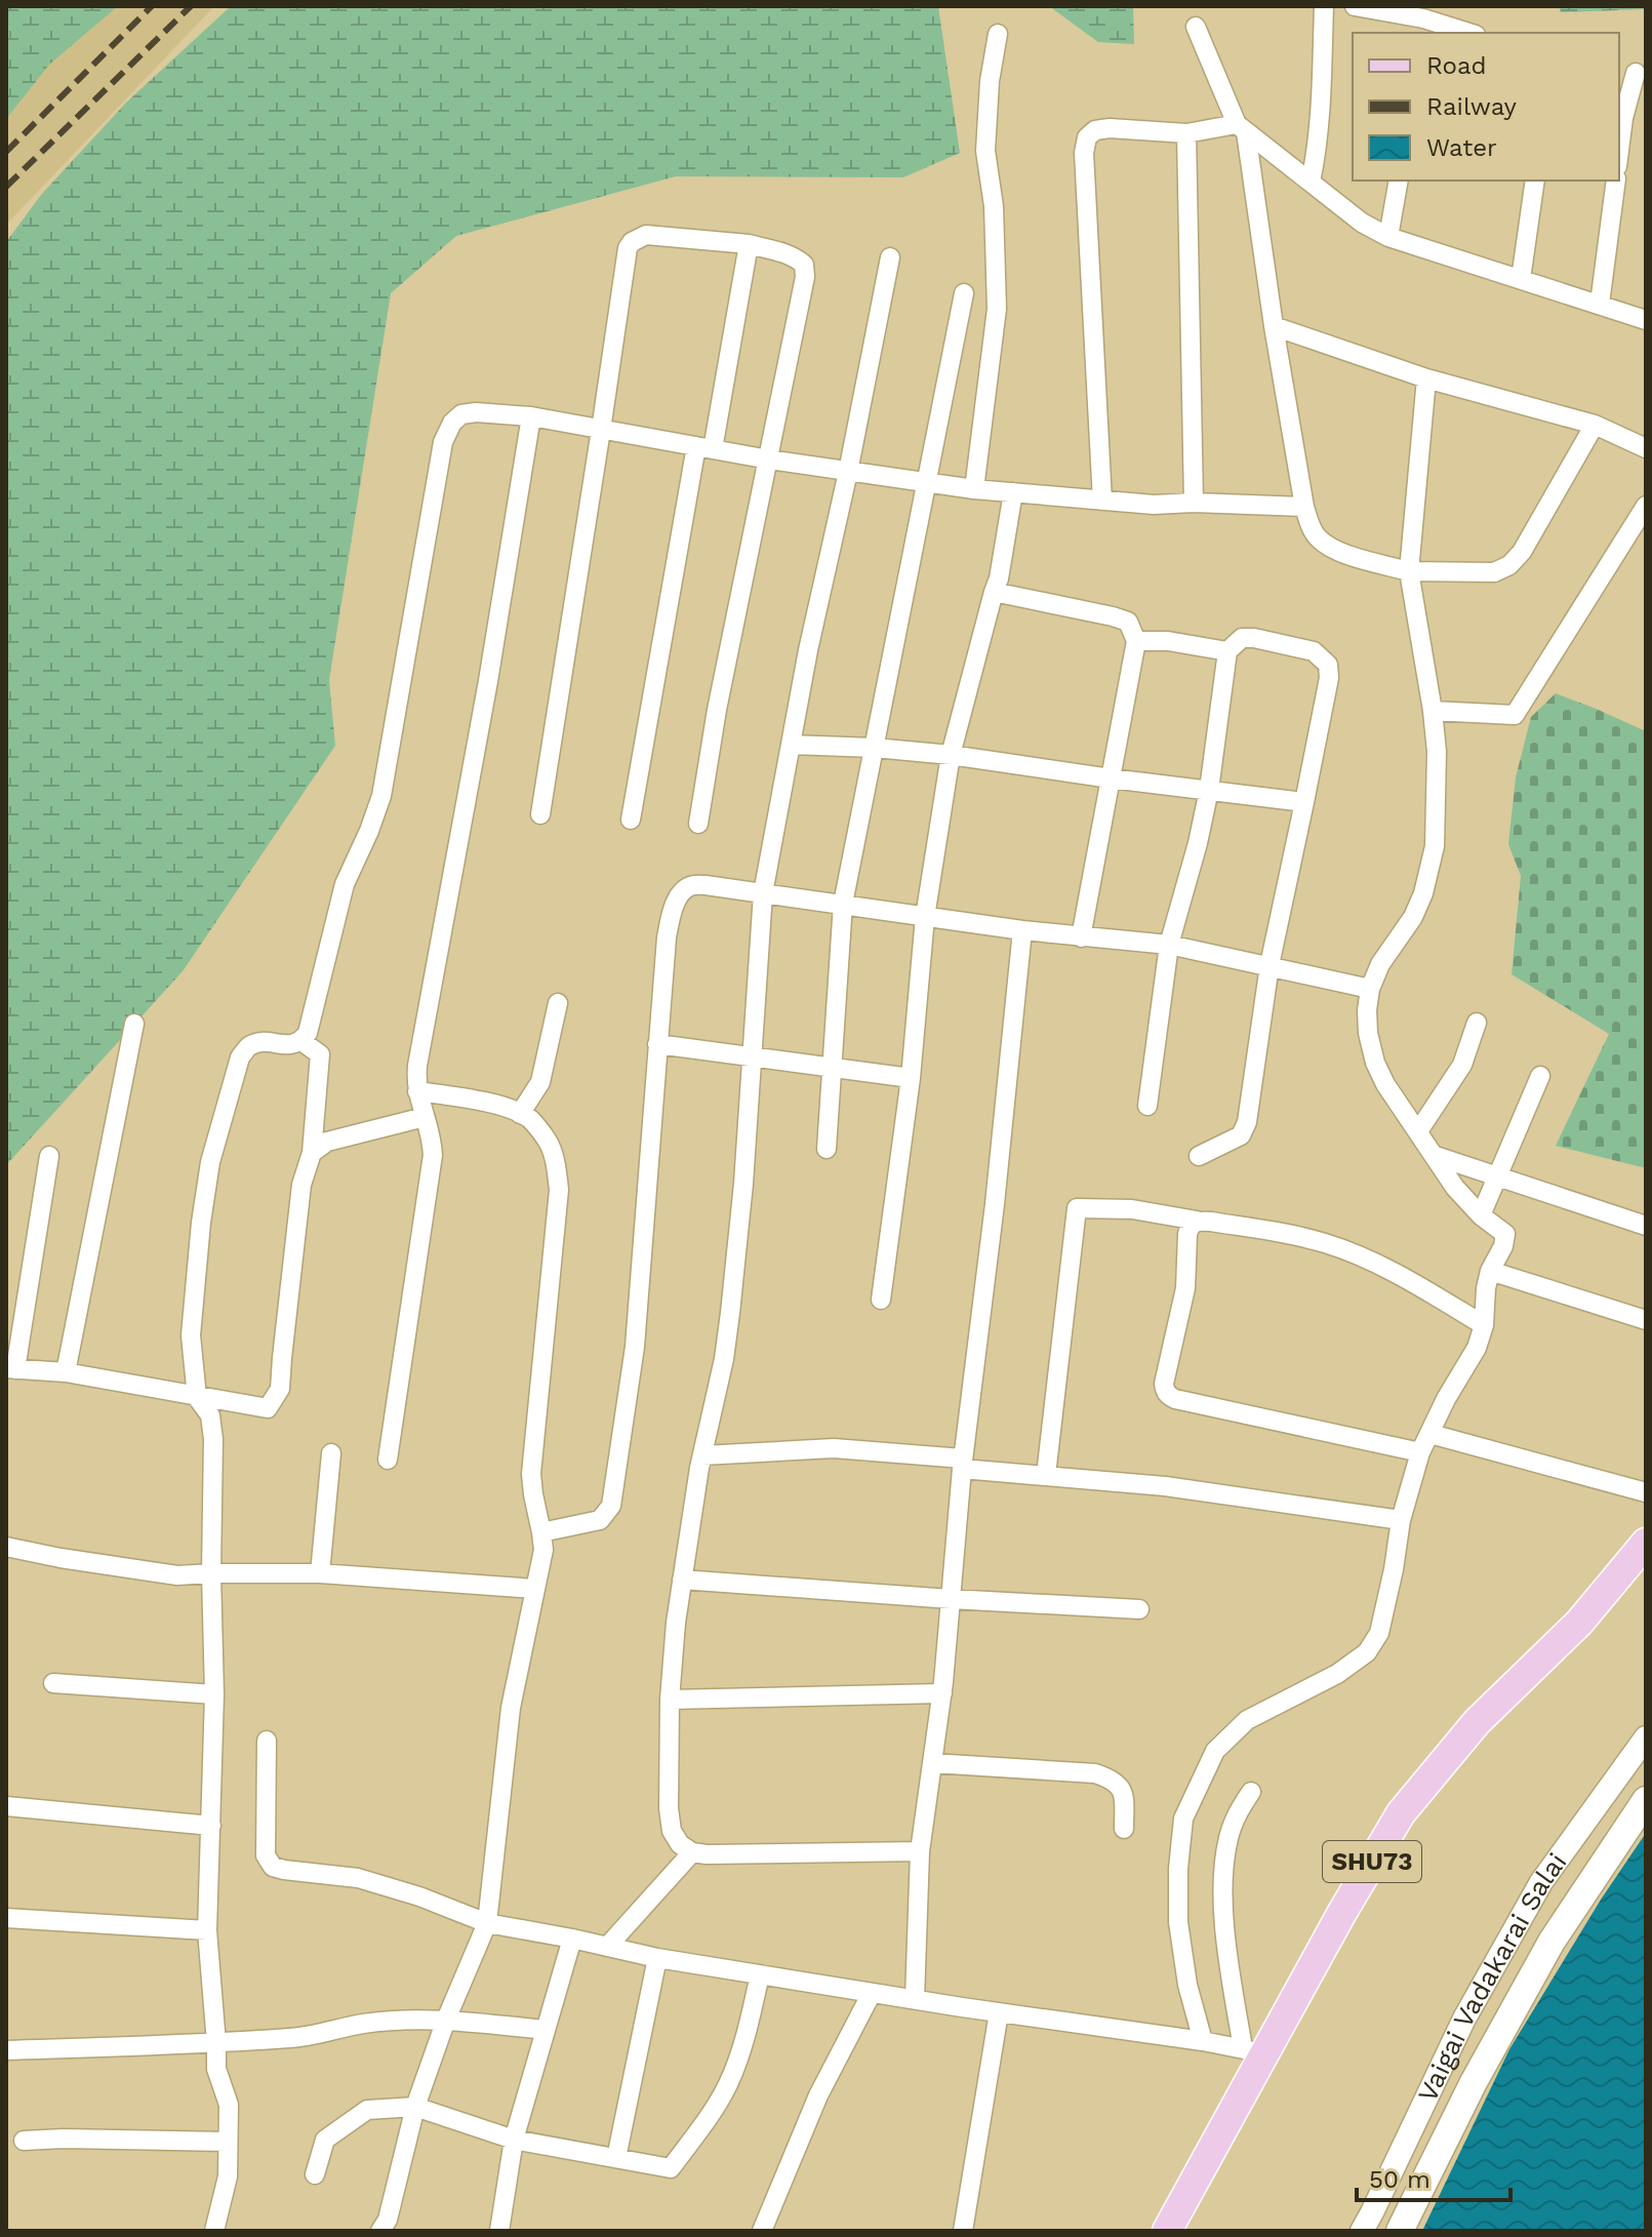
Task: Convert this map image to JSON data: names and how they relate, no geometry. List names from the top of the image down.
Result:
{
  "streets": {
    "main road": ["SHU73", "Vaigai Vadakarai Salai"]
  },
  "legend": ["Road", "Railway", "Water"],
  "scale_bar": "50 m"
}
